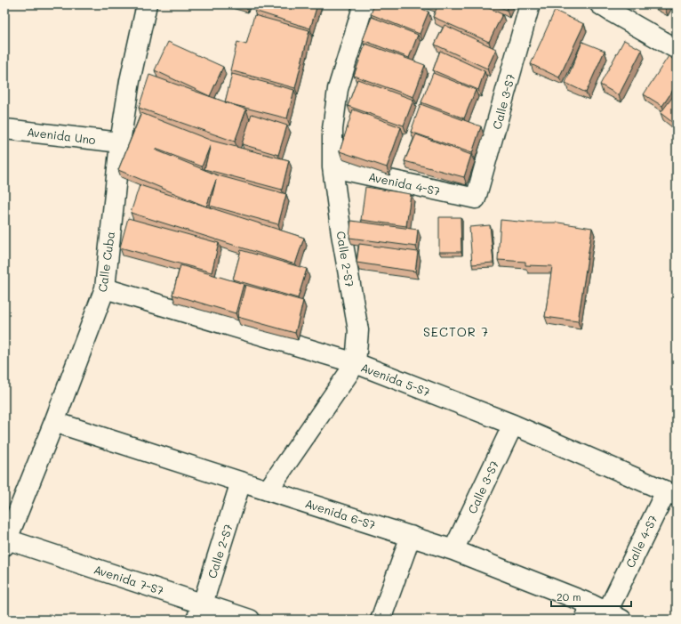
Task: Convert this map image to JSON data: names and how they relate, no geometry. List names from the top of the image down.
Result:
{
  "streets": {
    "street": [
      "Calle 3-S7",
      "Avenida Uno",
      "Avenida 4-S7",
      "Calle 2-S7",
      "Calle Cuba",
      "Avenida 5-S7",
      "Avenida 6-S7",
      "Calle 4-S7",
      "Avenida 7-S7"
    ]
  },
  "crossings": [
    ["Calle 3-S7", "Avenida 4-S7"],
    ["Calle 3-S7", "Avenida 5-S7"],
    ["Calle 3-S7", "Avenida 6-S7"],
    ["Avenida Uno", "Calle Cuba"],
    ["Avenida 4-S7", "Calle 2-S7"],
    ["Calle 2-S7", "Avenida 5-S7"],
    ["Calle 2-S7", "Avenida 6-S7"],
    ["Calle 2-S7", "Avenida 7-S7"],
    ["Calle Cuba", "Avenida 5-S7"],
    ["Calle Cuba", "Avenida 6-S7"],
    ["Calle Cuba", "Avenida 7-S7"],
    ["Avenida 5-S7", "Calle 4-S7"],
    ["Avenida 6-S7", "Calle 4-S7"]
  ],
  "districts": ["SECTOR 7"],
  "scale_bar": "20 m"
}
